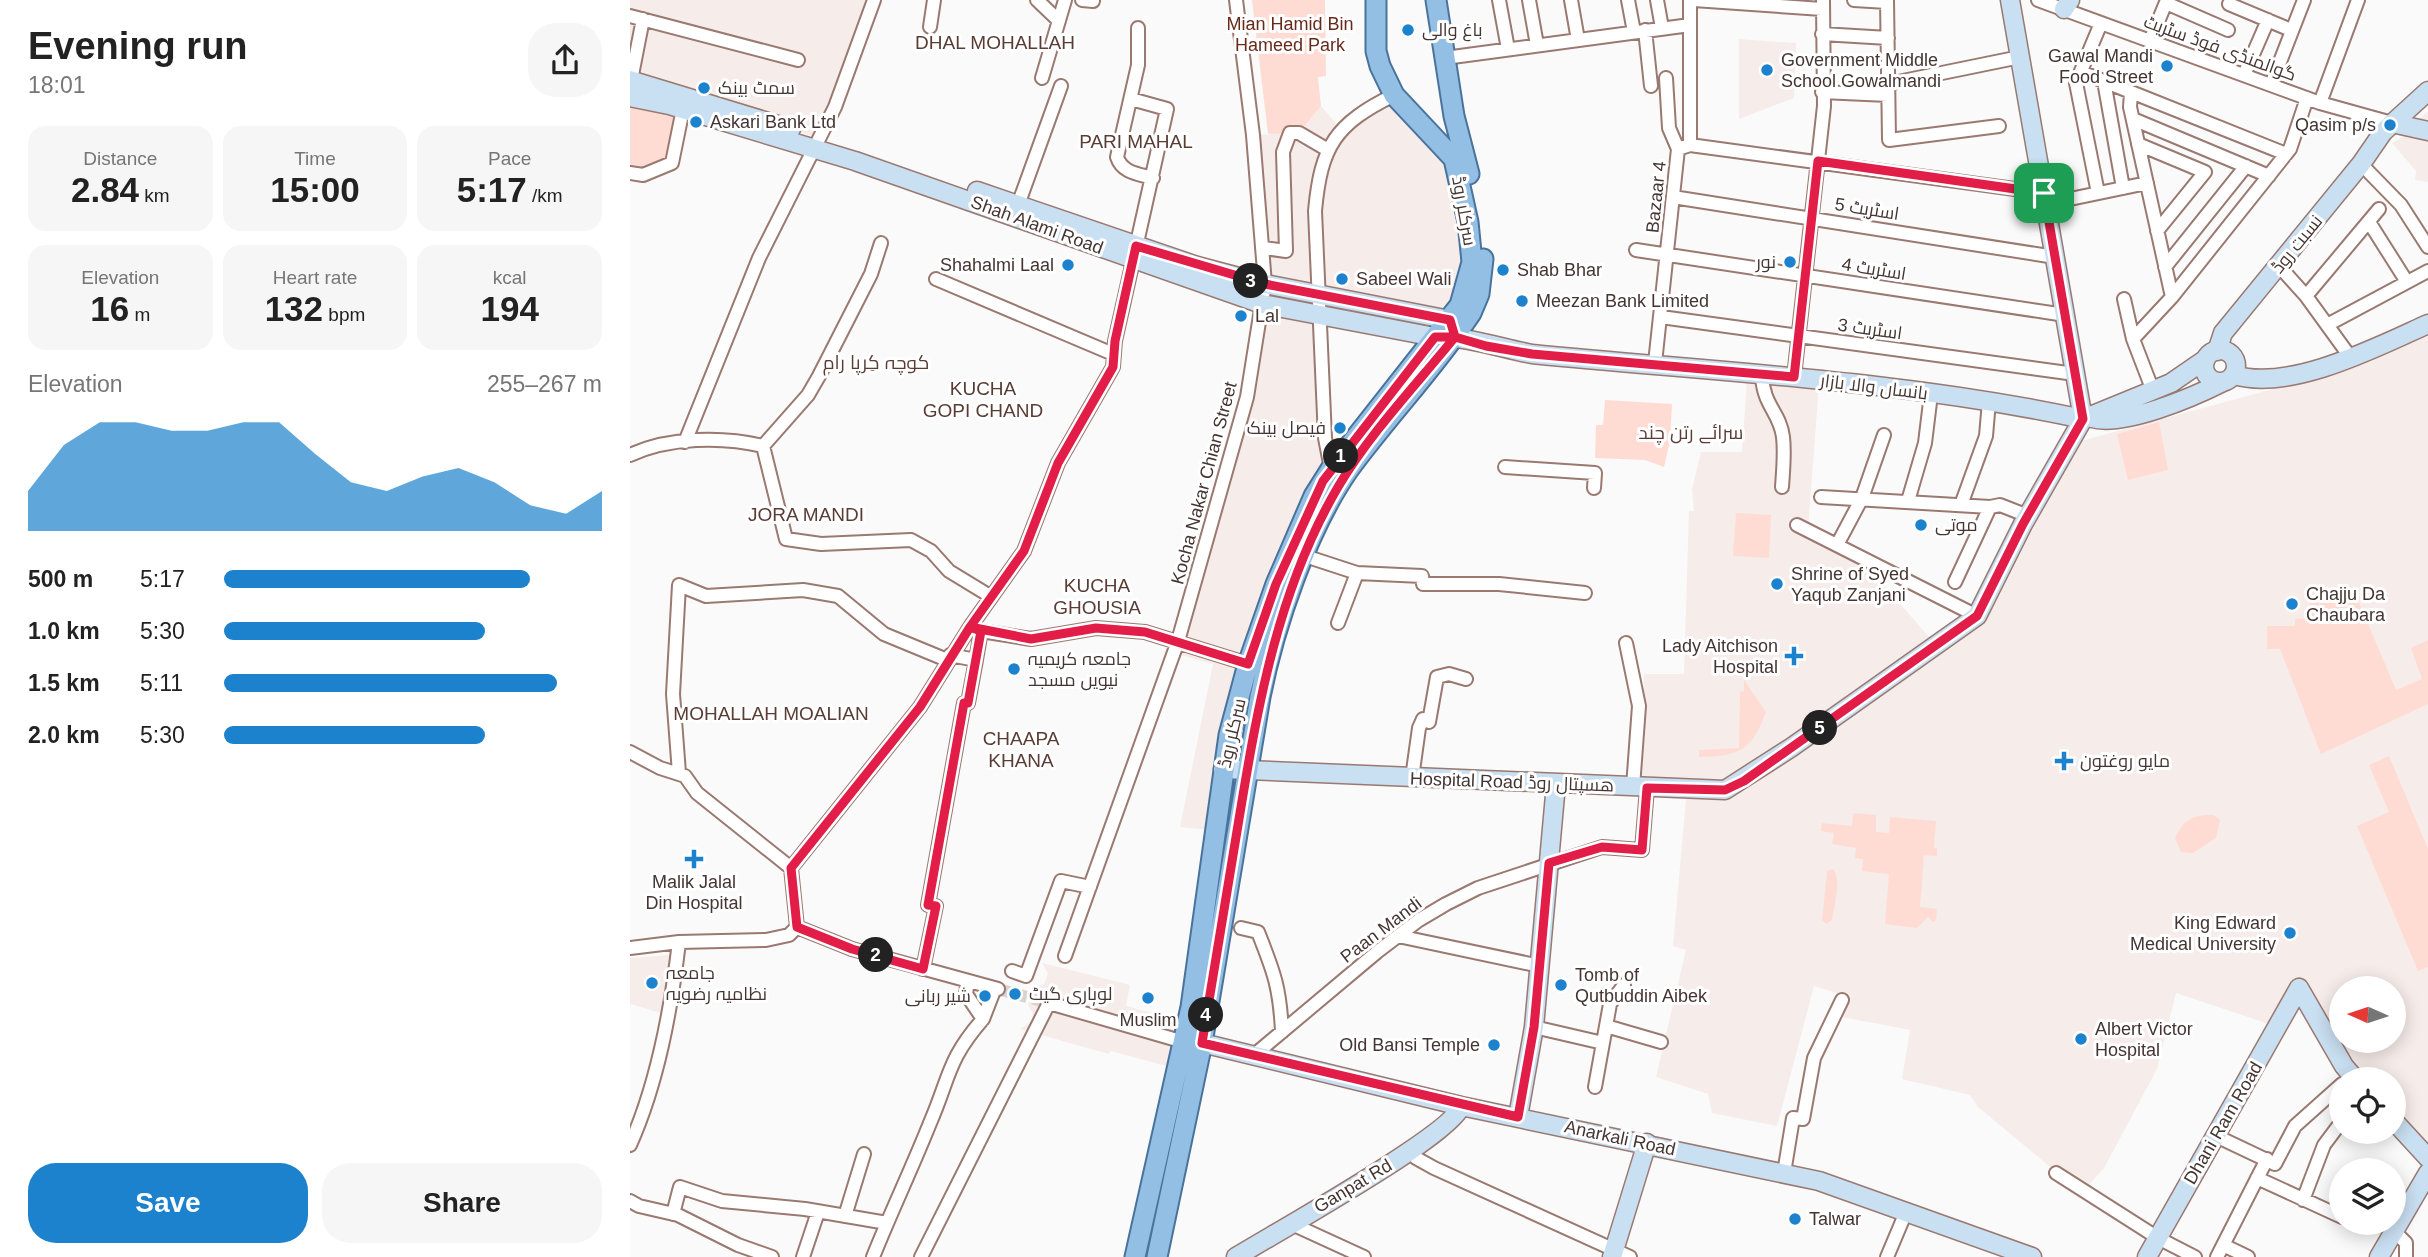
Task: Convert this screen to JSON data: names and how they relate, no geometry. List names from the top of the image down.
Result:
{
  "streets": {
    "main road": ["سرکلر روڈ"],
    "street": [
      "گوالمنڈی فوڈ سٹریٹ",
      "Bazaar 4",
      "اسٹریٹ 5",
      "Shah Alami Road",
      "نسبت روڈ",
      "اسٹریٹ 4",
      "اسٹریٹ 3",
      "بانساں والا بازار",
      "Kocha Nakar Chian Street",
      "Hospital Road ھسپتال روڈ",
      "Paan Mandi",
      "Dhani Ram Road",
      "Anarkali Road",
      "Ganpat Rd"
    ]
  },
  "crossings": [
    ["گوالمنڈی فوڈ سٹریٹ", "نسبت روڈ"],
    ["Bazaar 4", "اسٹریٹ 5"],
    ["Bazaar 4", "اسٹریٹ 4"],
    ["Bazaar 4", "اسٹریٹ 3"],
    ["Bazaar 4", "بانساں والا بازار"],
    ["سرکلر روڈ", "Shah Alami Road"],
    ["سرکلر روڈ", "بانساں والا بازار"],
    ["سرکلر روڈ", "Hospital Road ھسپتال روڈ"],
    ["سرکلر روڈ", "Anarkali Road"],
    ["Shah Alami Road", "بانساں والا بازار"],
    ["Shah Alami Road", "Kocha Nakar Chian Street"],
    ["بانساں والا بازار", "Hospital Road ھسپتال روڈ"],
    ["Hospital Road ھسپتال روڈ", "Paan Mandi"],
    ["Paan Mandi", "Anarkali Road"],
    ["Anarkali Road", "Ganpat Rd"]
  ],
  "districts": [
    "DHAL MOHALLAH",
    "PARI MAHAL",
    "کوچہ کِرپا رام",
    "KUCHA GOPI CHAND",
    "سرائے رتن چند",
    "JORA MANDI",
    "KUCHA GHOUSIA",
    "MOHALLAH MOALIAN",
    "CHAAPA KHANA"
  ],
  "parks": ["Mian Hamid Bin Hameed Park"],
  "places": {
    "other": [
      "باغ والی",
      "Gawal Mandi Food Street",
      "Government Middle School Gowalmandi",
      "سمٹ بینک",
      "Askari Bank Ltd",
      "Qasim p/s",
      "نور",
      "Shahalmi Laal",
      "Shab Bhar",
      "Sabeel Wali",
      "Meezan Bank Limited",
      "Lal",
      "فیصل بینک",
      "موتی",
      "Shrine of Syed Yaqub Zanjani",
      "Chajju Da Chaubara",
      "جامعہ کریمیہ نیویں مسجد",
      "King Edward Medical University",
      "جامعہ نظامیہ رضویہ",
      "Tomb of Qutbuddin Aibek",
      "لوہاری گیٹ",
      "شیر ربانی",
      "Muslim",
      "Albert Victor Hospital",
      "Old Bansi Temple",
      "Talwar"
    ],
    "health": ["Lady Aitchison Hospital", "مایو روغتون", "Malik Jalal Din Hospital"]
  },
  "north": "left",
  "page": {
    "heading": ["Evening run", "18:01"],
    "stats": [
      ["Distance", "2.84 km"],
      ["Time", "15:00"],
      ["Pace", "5:17 /km"],
      ["Elevation", "16 m"],
      ["Heart rate", "132 bpm"],
      ["kcal", "194"]
    ],
    "pins": [
      "3",
      "1",
      "5",
      "2",
      "4"
    ],
    "chart": ["Elevation", "255–267 m"],
    "list": [
      {
        "name": "500 m",
        "note": "5:17"
      },
      {
        "name": "1.0 km",
        "note": "5:30"
      },
      {
        "name": "1.5 km",
        "note": "5:11"
      },
      {
        "name": "2.0 km",
        "note": "5:30"
      }
    ],
    "buttons": ["Save", "Share"]
  }
}
